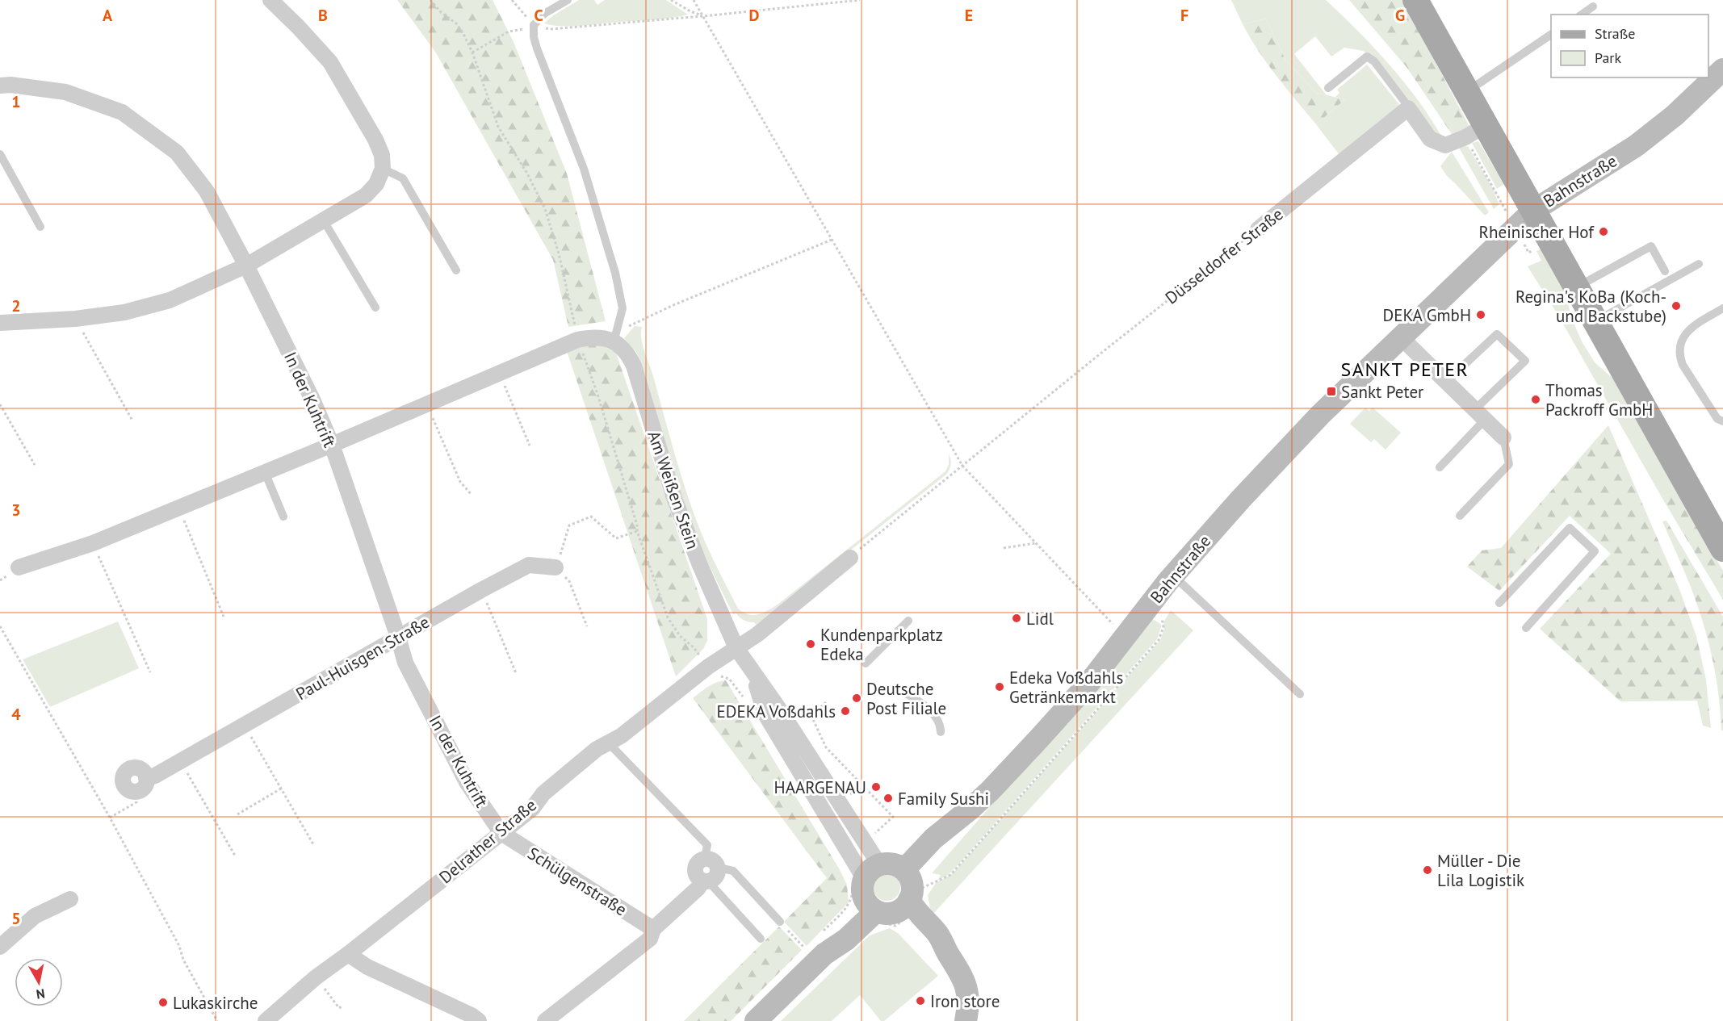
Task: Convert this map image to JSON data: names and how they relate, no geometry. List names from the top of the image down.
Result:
{
  "streets": {
    "street": [
      "Bahnstraße",
      "Düsseldorfer Straße",
      "In der Kuhtrift",
      "Am Weißen Stein",
      "Paul-Huisgen-Straße",
      "Delrather Straße",
      "Schülgenstraße"
    ]
  },
  "crossings": [
    ["Bahnstraße", "Am Weißen Stein"],
    ["Düsseldorfer Straße", "Delrather Straße"],
    ["In der Kuhtrift", "Paul-Huisgen-Straße"],
    ["In der Kuhtrift", "Delrather Straße"],
    ["In der Kuhtrift", "Schülgenstraße"],
    ["Am Weißen Stein", "Delrather Straße"],
    ["Delrather Straße", "Schülgenstraße"]
  ],
  "districts": ["SANKT PETER"],
  "places": {
    "other": [
      "Rheinischer Hof",
      "Regina's KoBa (Koch- und Backstube)",
      "DEKA GmbH",
      "Thomas Packroff GmbH",
      "Lidl",
      "Kundenparkplatz Edeka",
      "Edeka Voßdahls Getränkemarkt",
      "Deutsche Post Filiale",
      "EDEKA Voßdahls",
      "HAARGENAU",
      "Family Sushi",
      "Müller - Die Lila Logistik",
      "Iron store",
      "Lukaskirche"
    ],
    "transit": ["Sankt Peter"]
  },
  "legend": ["Straße", "Park"],
  "north": "bottom",
  "grid": {
    "columns": [
      "A",
      "B",
      "C",
      "D",
      "E",
      "F",
      "G"
    ],
    "rows": [
      "1",
      "2",
      "3",
      "4",
      "5"
    ]
  }
}
